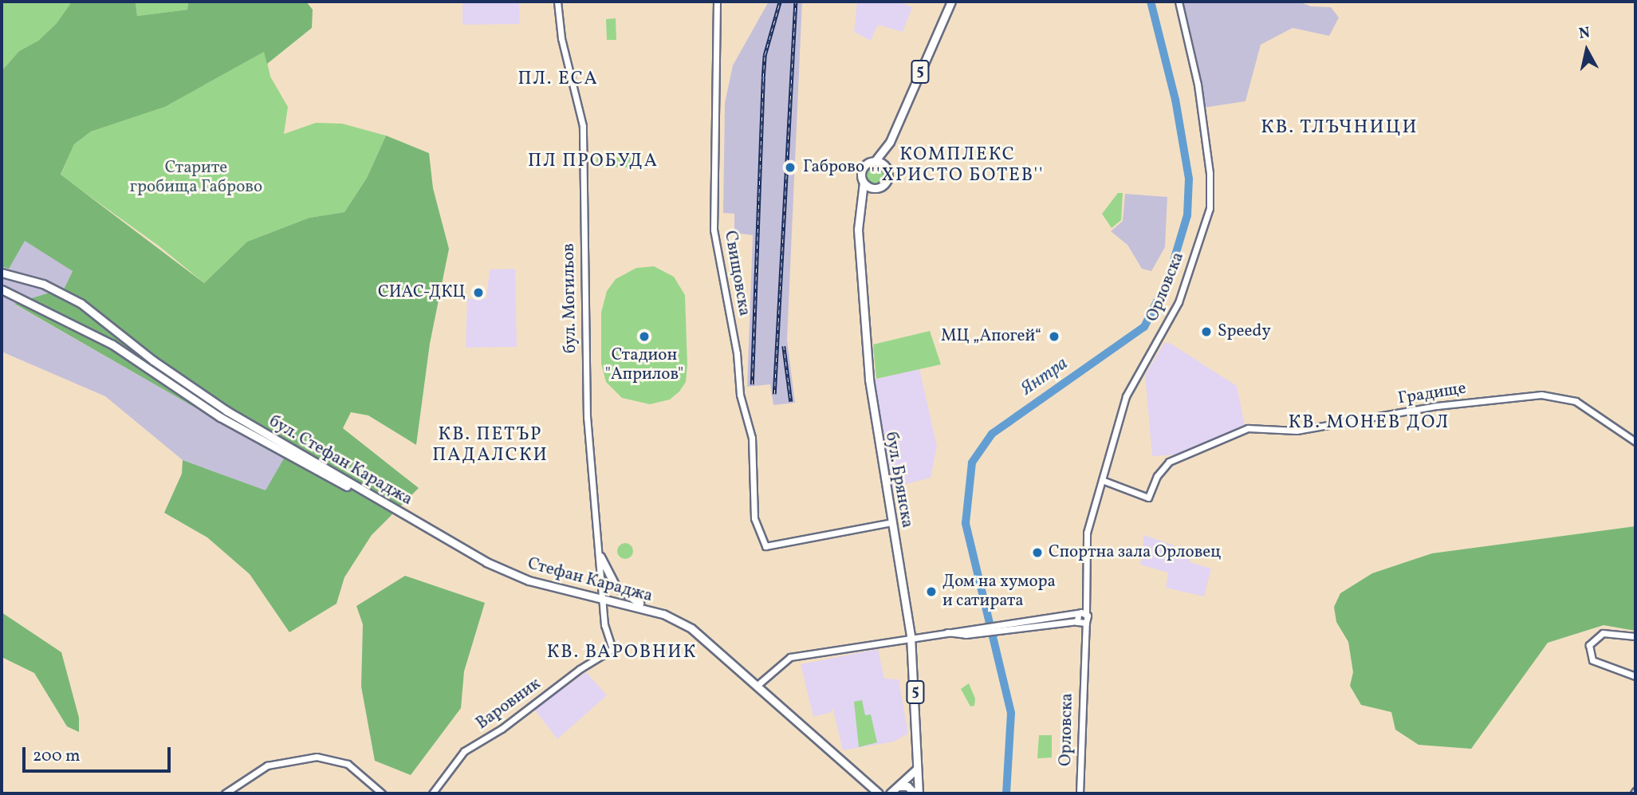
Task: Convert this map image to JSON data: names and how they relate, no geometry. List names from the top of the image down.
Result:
{
  "streets": {
    "main road": [
      "5",
      "бул. Стефан Караджа",
      "бул. Брянска",
      "Стефан Караджа"
    ],
    "street": [
      "Свищовска",
      "Орловска",
      "бул. Могильов",
      "Градище",
      "Варовник"
    ]
  },
  "crossings": [
    ["5", "бул. Брянска"],
    ["Свищовска", "бул. Брянска"],
    ["Орловска", "Градище"],
    ["бул. Могильов", "Стефан Караджа"],
    ["бул. Могильов", "Варовник"],
    ["бул. Стефан Караджа", "Стефан Караджа"]
  ],
  "districts": [
    "ПЛ. ЕСА",
    "КВ. ТЛЪЧНИЦИ",
    "КОМПЛЕКС ''ХРИСТО БОТЕВ''",
    "ПЛ ПРОБУДА",
    "КВ. МОНЕВ ДОЛ",
    "КВ. ПЕТЪР ПАДАЛСКИ",
    "КВ. ВАРОВНИК"
  ],
  "water": ["Янтра"],
  "parks": ["Старите гробища Габрово"],
  "places": [
    "Габрово",
    "СИАС-ДКЦ",
    "Speedy",
    "Стадион \"Априлов\"",
    "МЦ „Апогей“",
    "Спортна зала Орловец",
    "Дом на хумора и сатирата"
  ],
  "scale_bar": "200 m",
  "north": "top"
}
